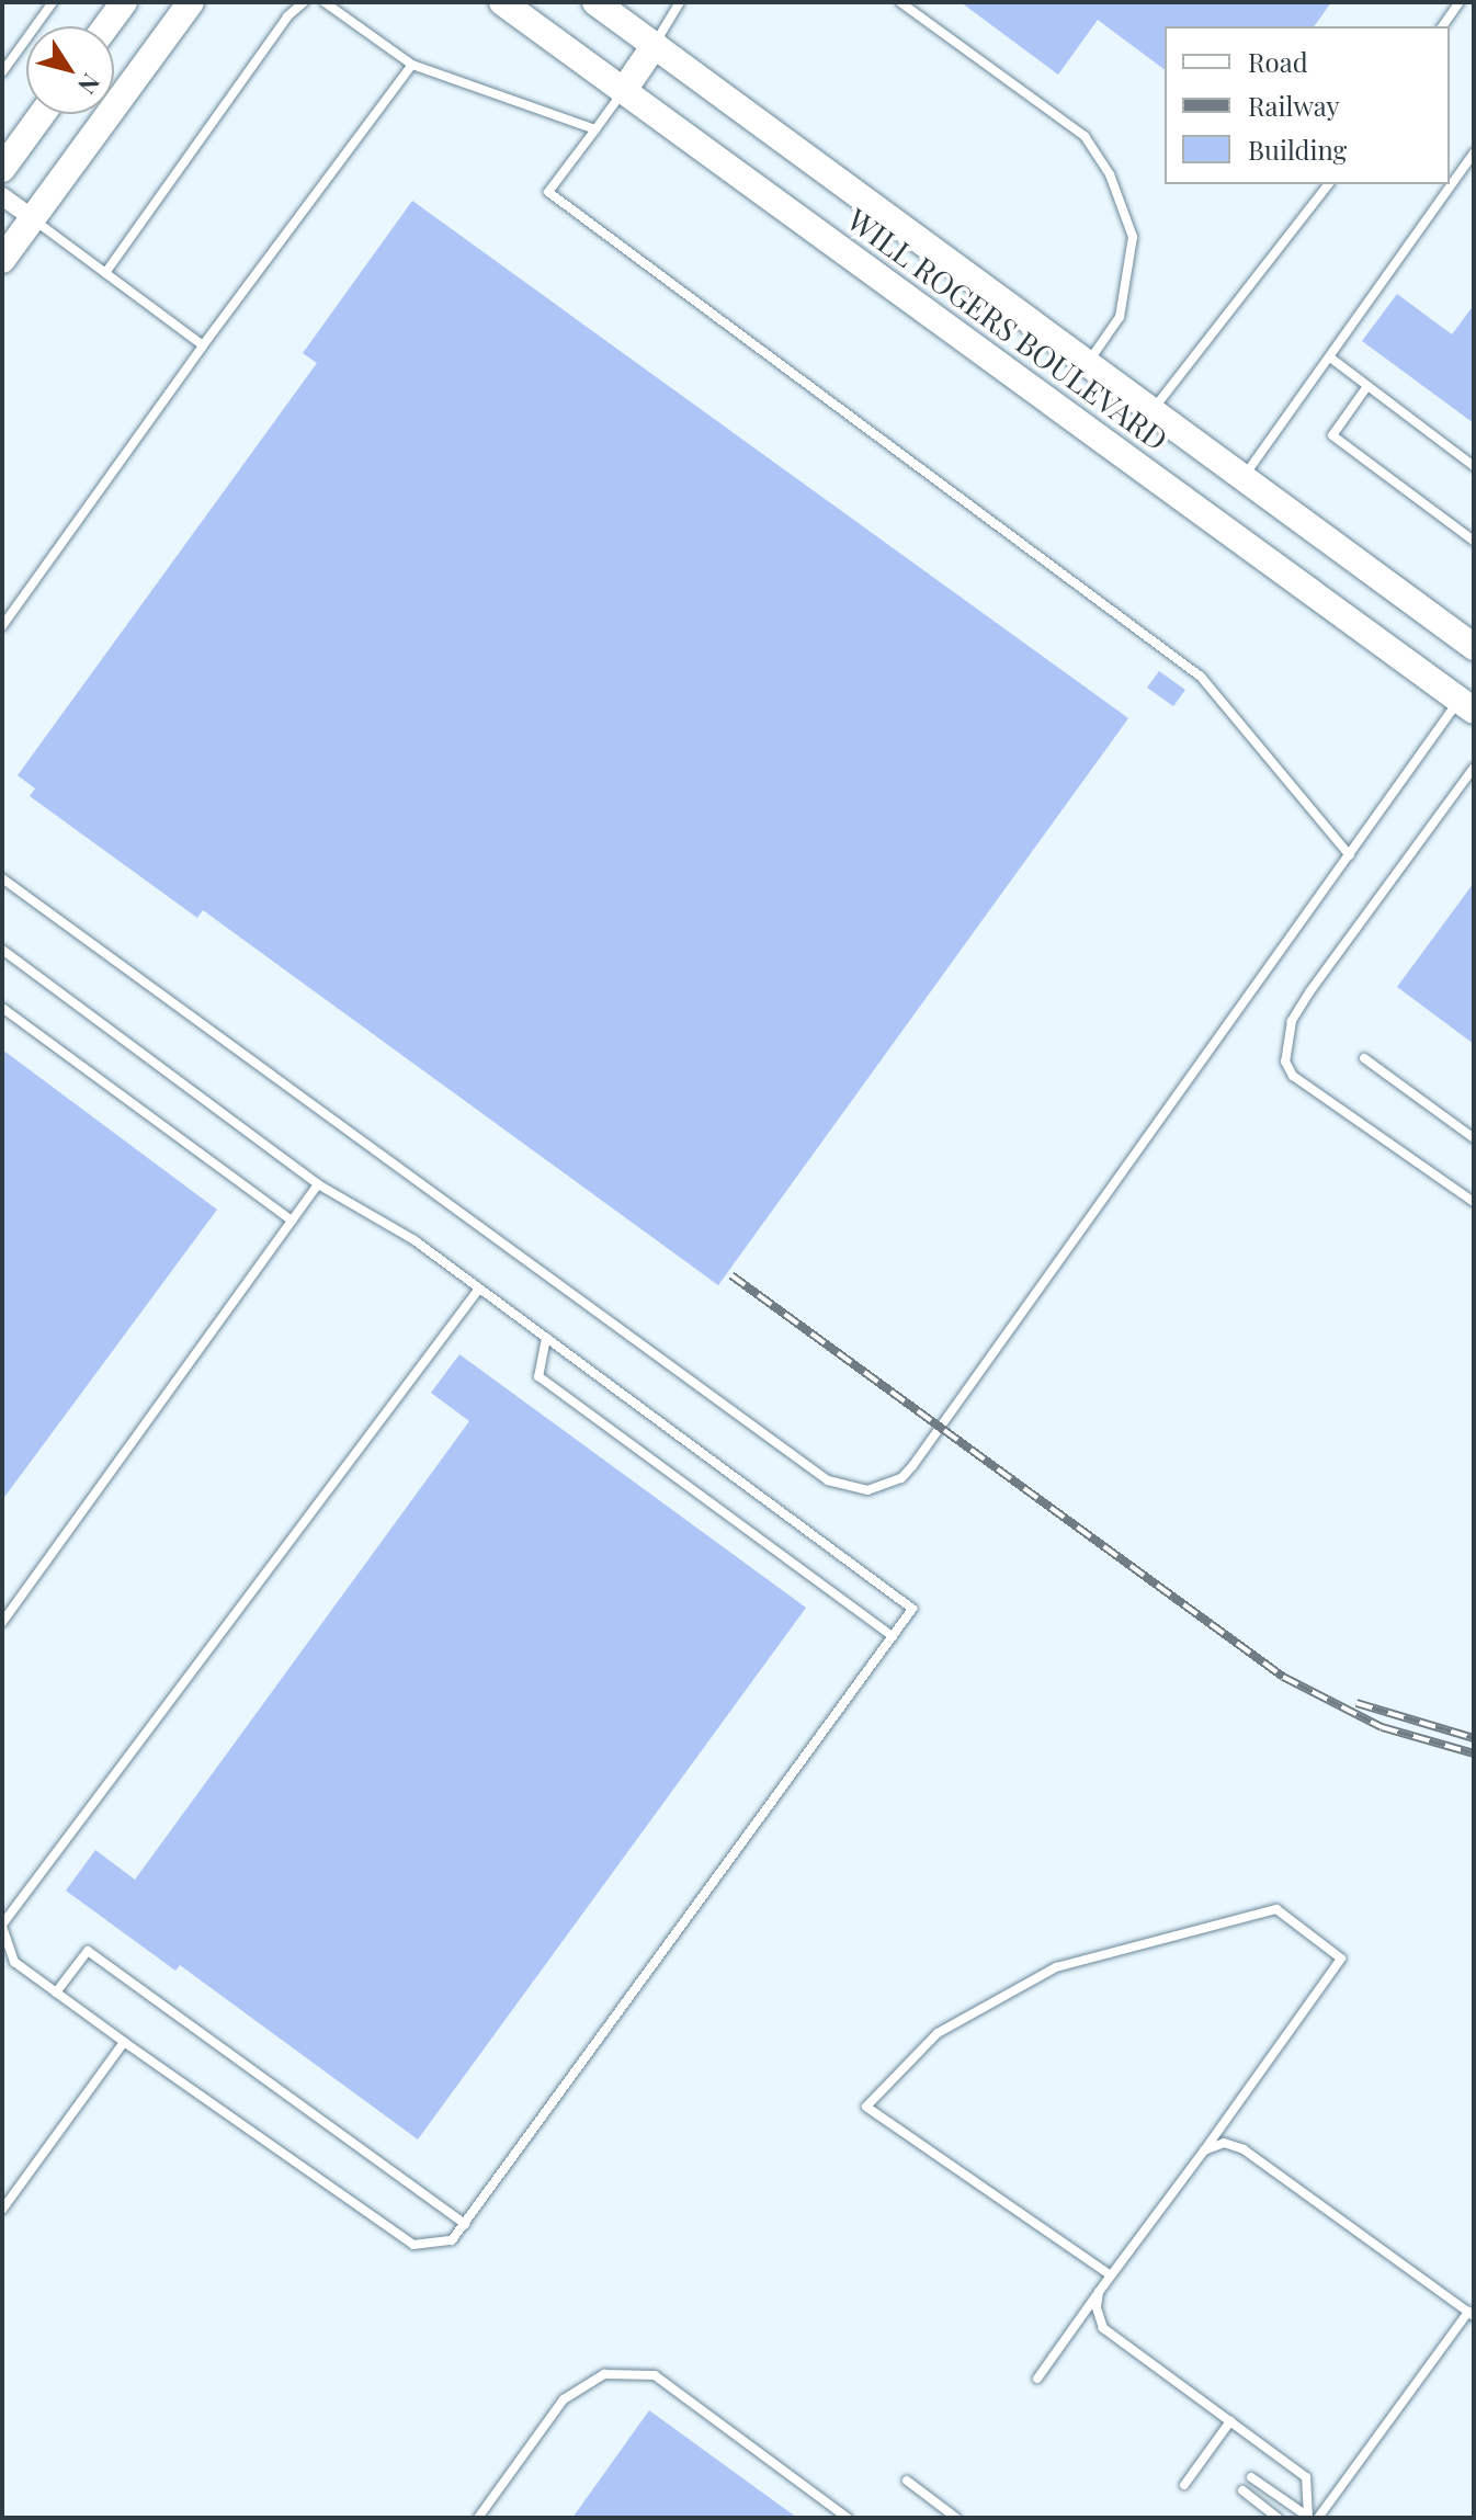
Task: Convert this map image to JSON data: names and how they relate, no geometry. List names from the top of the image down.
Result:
{
  "streets": {
    "main road": ["WILL ROGERS BOULEVARD"]
  },
  "legend": ["Road", "Railway", "Building"],
  "north": "bottom right"
}
